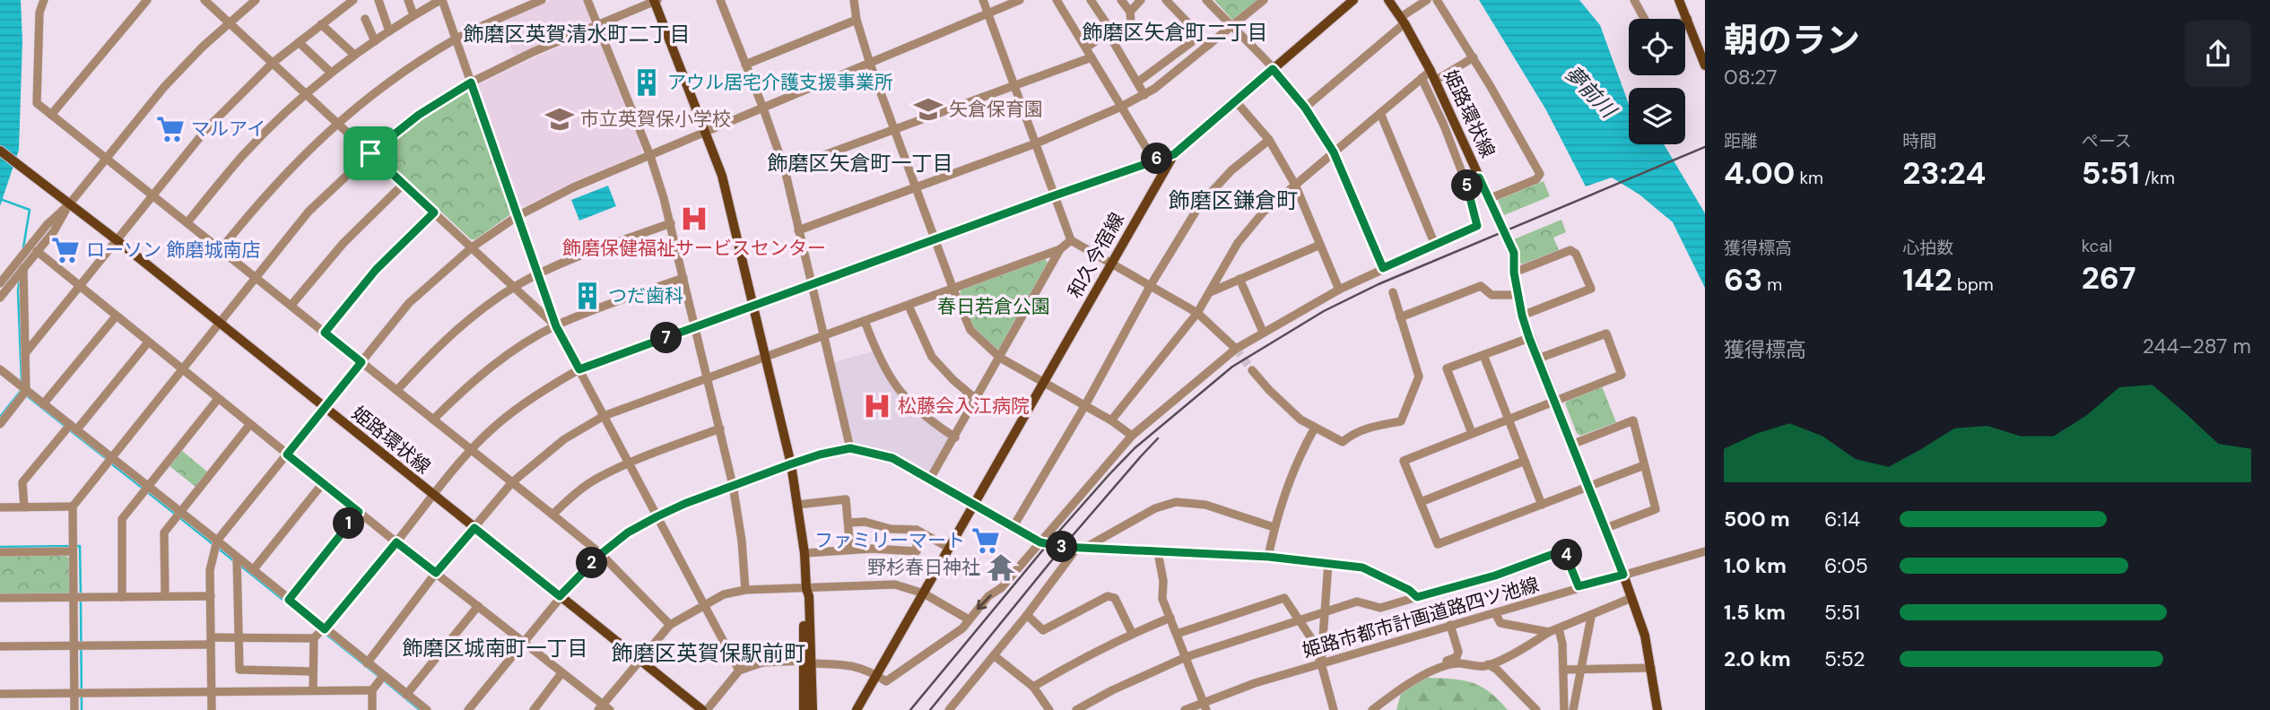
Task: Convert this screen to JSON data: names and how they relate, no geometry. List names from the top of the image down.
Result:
{
  "streets": {
    "main road": ["姫路環状線", "和久今宿線"],
    "street": ["姫路市都市計画道路四ツ池線"]
  },
  "crossings": [
    ["姫路環状線", "姫路市都市計画道路四ツ池線"]
  ],
  "districts": [
    "飾磨区矢倉町二丁目",
    "飾磨区英賀清水町二丁目",
    "飾磨区矢倉町一丁目",
    "飾磨区鎌倉町",
    "飾磨区城南町一丁目",
    "飾磨区英賀保駅前町"
  ],
  "water": ["夢前川"],
  "parks": ["春日若倉公園"],
  "places": {
    "building": ["アウル居宅介護支援事業所", "つだ歯科"],
    "school or university": ["矢倉保育園", "市立英賀保小学校"],
    "supermarket": ["マルアイ", "ローソン 飾磨城南店", "ファミリーマート"],
    "hospital": ["飾磨保健福祉サービスセンター", "松藤会入江病院"],
    "temple": ["野杉春日神社"]
  },
  "page": {
    "heading": ["朝のラン", "08:27"],
    "stats": [
      ["距離", "4.00 km"],
      ["時間", "23:24"],
      ["ペース", "5:51 /km"],
      ["獲得標高", "63 m"],
      ["心拍数", "142 bpm"],
      ["kcal", "267"]
    ],
    "pins": [
      "6",
      "5",
      "7",
      "1",
      "3",
      "4",
      "2"
    ],
    "chart": ["獲得標高", "244–287 m"],
    "list": [
      {
        "name": "500 m",
        "note": "6:14"
      },
      {
        "name": "1.0 km",
        "note": "6:05"
      },
      {
        "name": "1.5 km",
        "note": "5:51"
      },
      {
        "name": "2.0 km",
        "note": "5:52"
      }
    ]
  }
}
